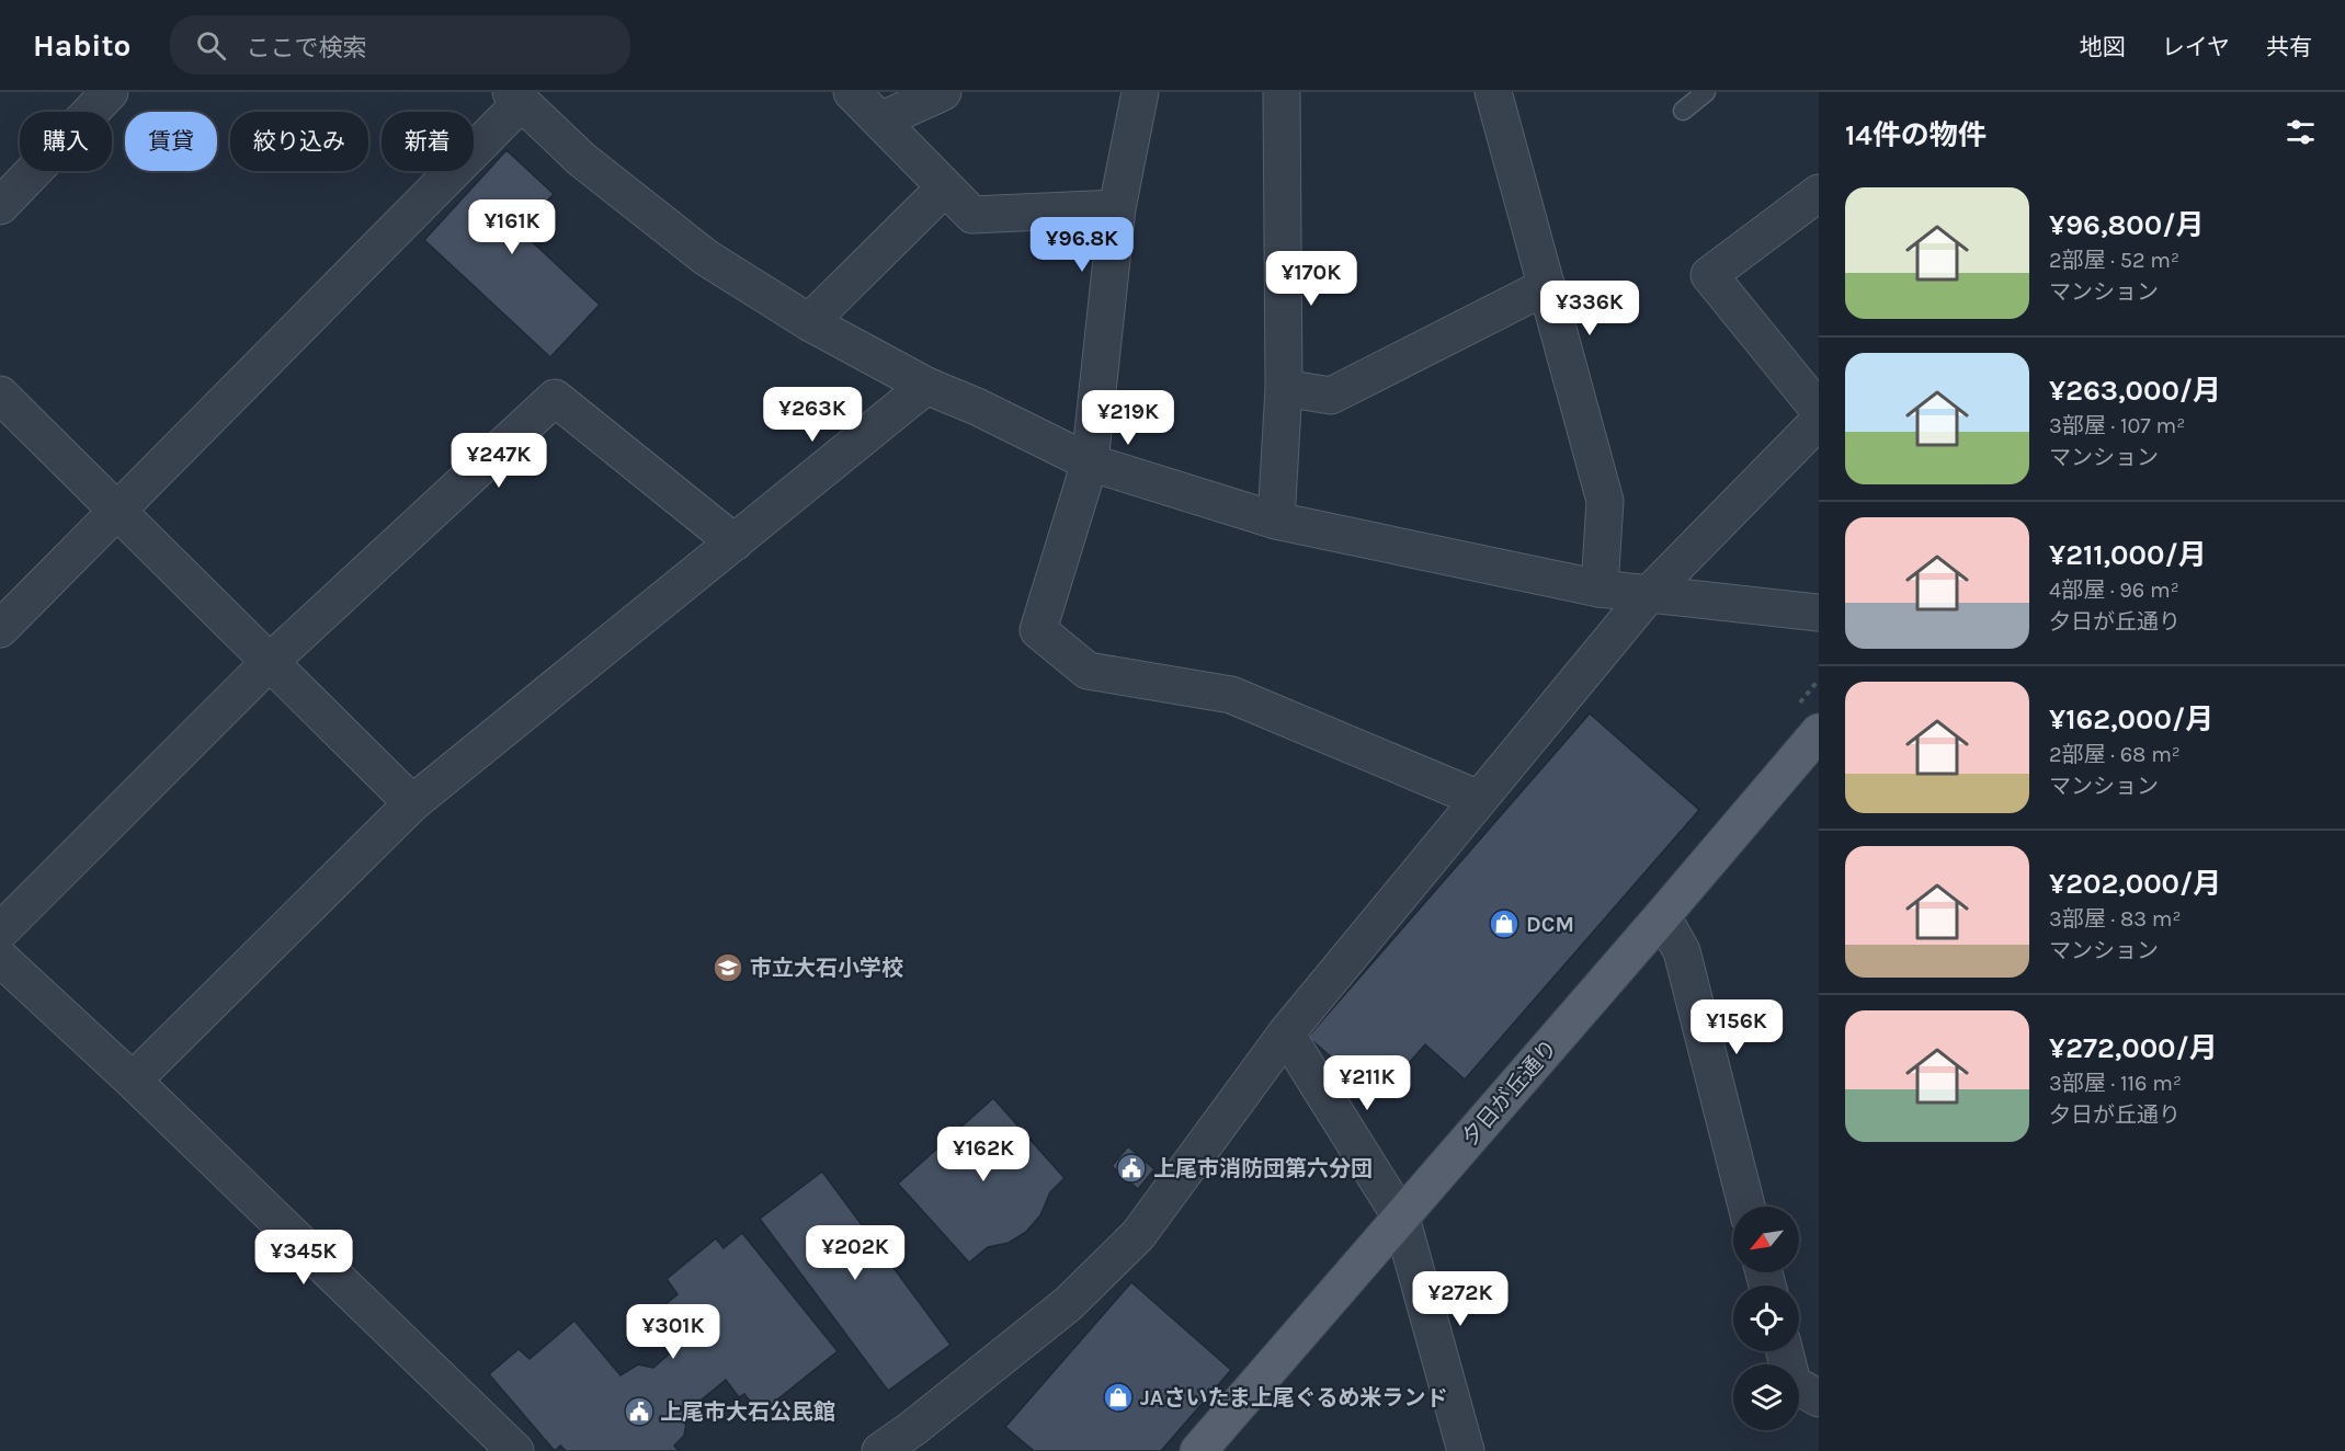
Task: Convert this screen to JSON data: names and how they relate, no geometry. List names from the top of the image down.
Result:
{
  "streets": {
    "main road": ["夕日が丘通り"]
  },
  "places": {
    "shop": ["DCM", "JAさいたま上尾ぐるめ米ランド"],
    "school or university": ["市立大石小学校"],
    "public building": ["上尾市消防団第六分団", "上尾市大石公民館"]
  },
  "north": "bottom left",
  "page": {
    "header": "Habito",
    "search": "ここで検索",
    "nav": ["地図", "レイヤ", "共有"],
    "heading": "14件の物件",
    "chip": [
      "購入",
      "賃貸",
      "絞り込み",
      "新着"
    ],
    "list": [
      {
        "name": "¥96,800/月",
        "note": "2部屋 · 52 m² · マンション"
      },
      {
        "name": "¥263,000/月",
        "note": "3部屋 · 107 m² · マンション"
      },
      {
        "name": "¥211,000/月",
        "note": "4部屋 · 96 m² · 夕日が丘通り"
      },
      {
        "name": "¥162,000/月",
        "note": "2部屋 · 68 m² · マンション"
      },
      {
        "name": "¥202,000/月",
        "note": "3部屋 · 83 m² · マンション"
      },
      {
        "name": "¥272,000/月",
        "note": "3部屋 · 116 m² · 夕日が丘通り"
      }
    ],
    "price": [
      "¥161K",
      "¥96.8K",
      "¥170K",
      "¥336K",
      "¥263K",
      "¥219K",
      "¥247K",
      "¥156K",
      "¥211K",
      "¥162K",
      "¥202K",
      "¥345K",
      "¥272K",
      "¥301K"
    ]
  }
}
